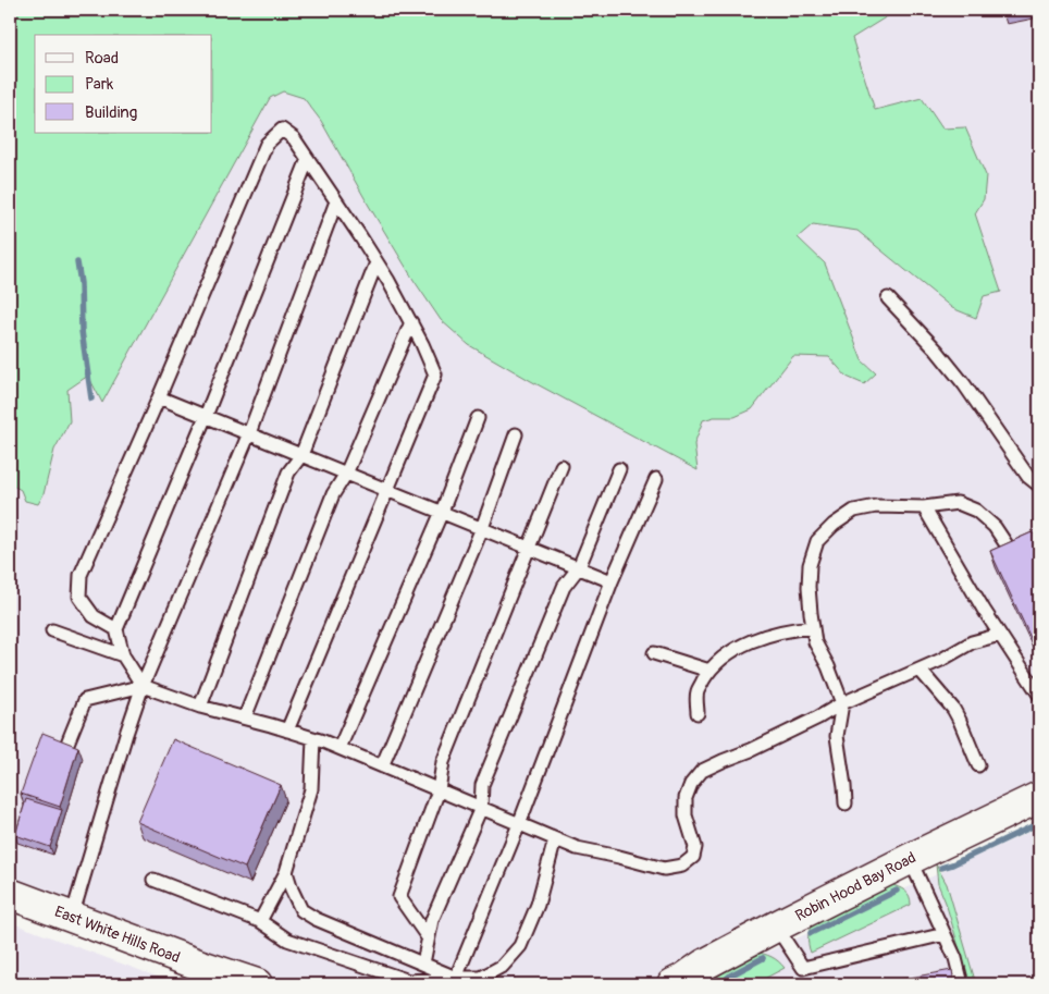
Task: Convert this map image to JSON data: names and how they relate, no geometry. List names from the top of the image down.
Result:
{
  "streets": {
    "street": ["Robin Hood Bay Road", "East White Hills Road"]
  },
  "legend": ["Road", "Park", "Building"]
}
